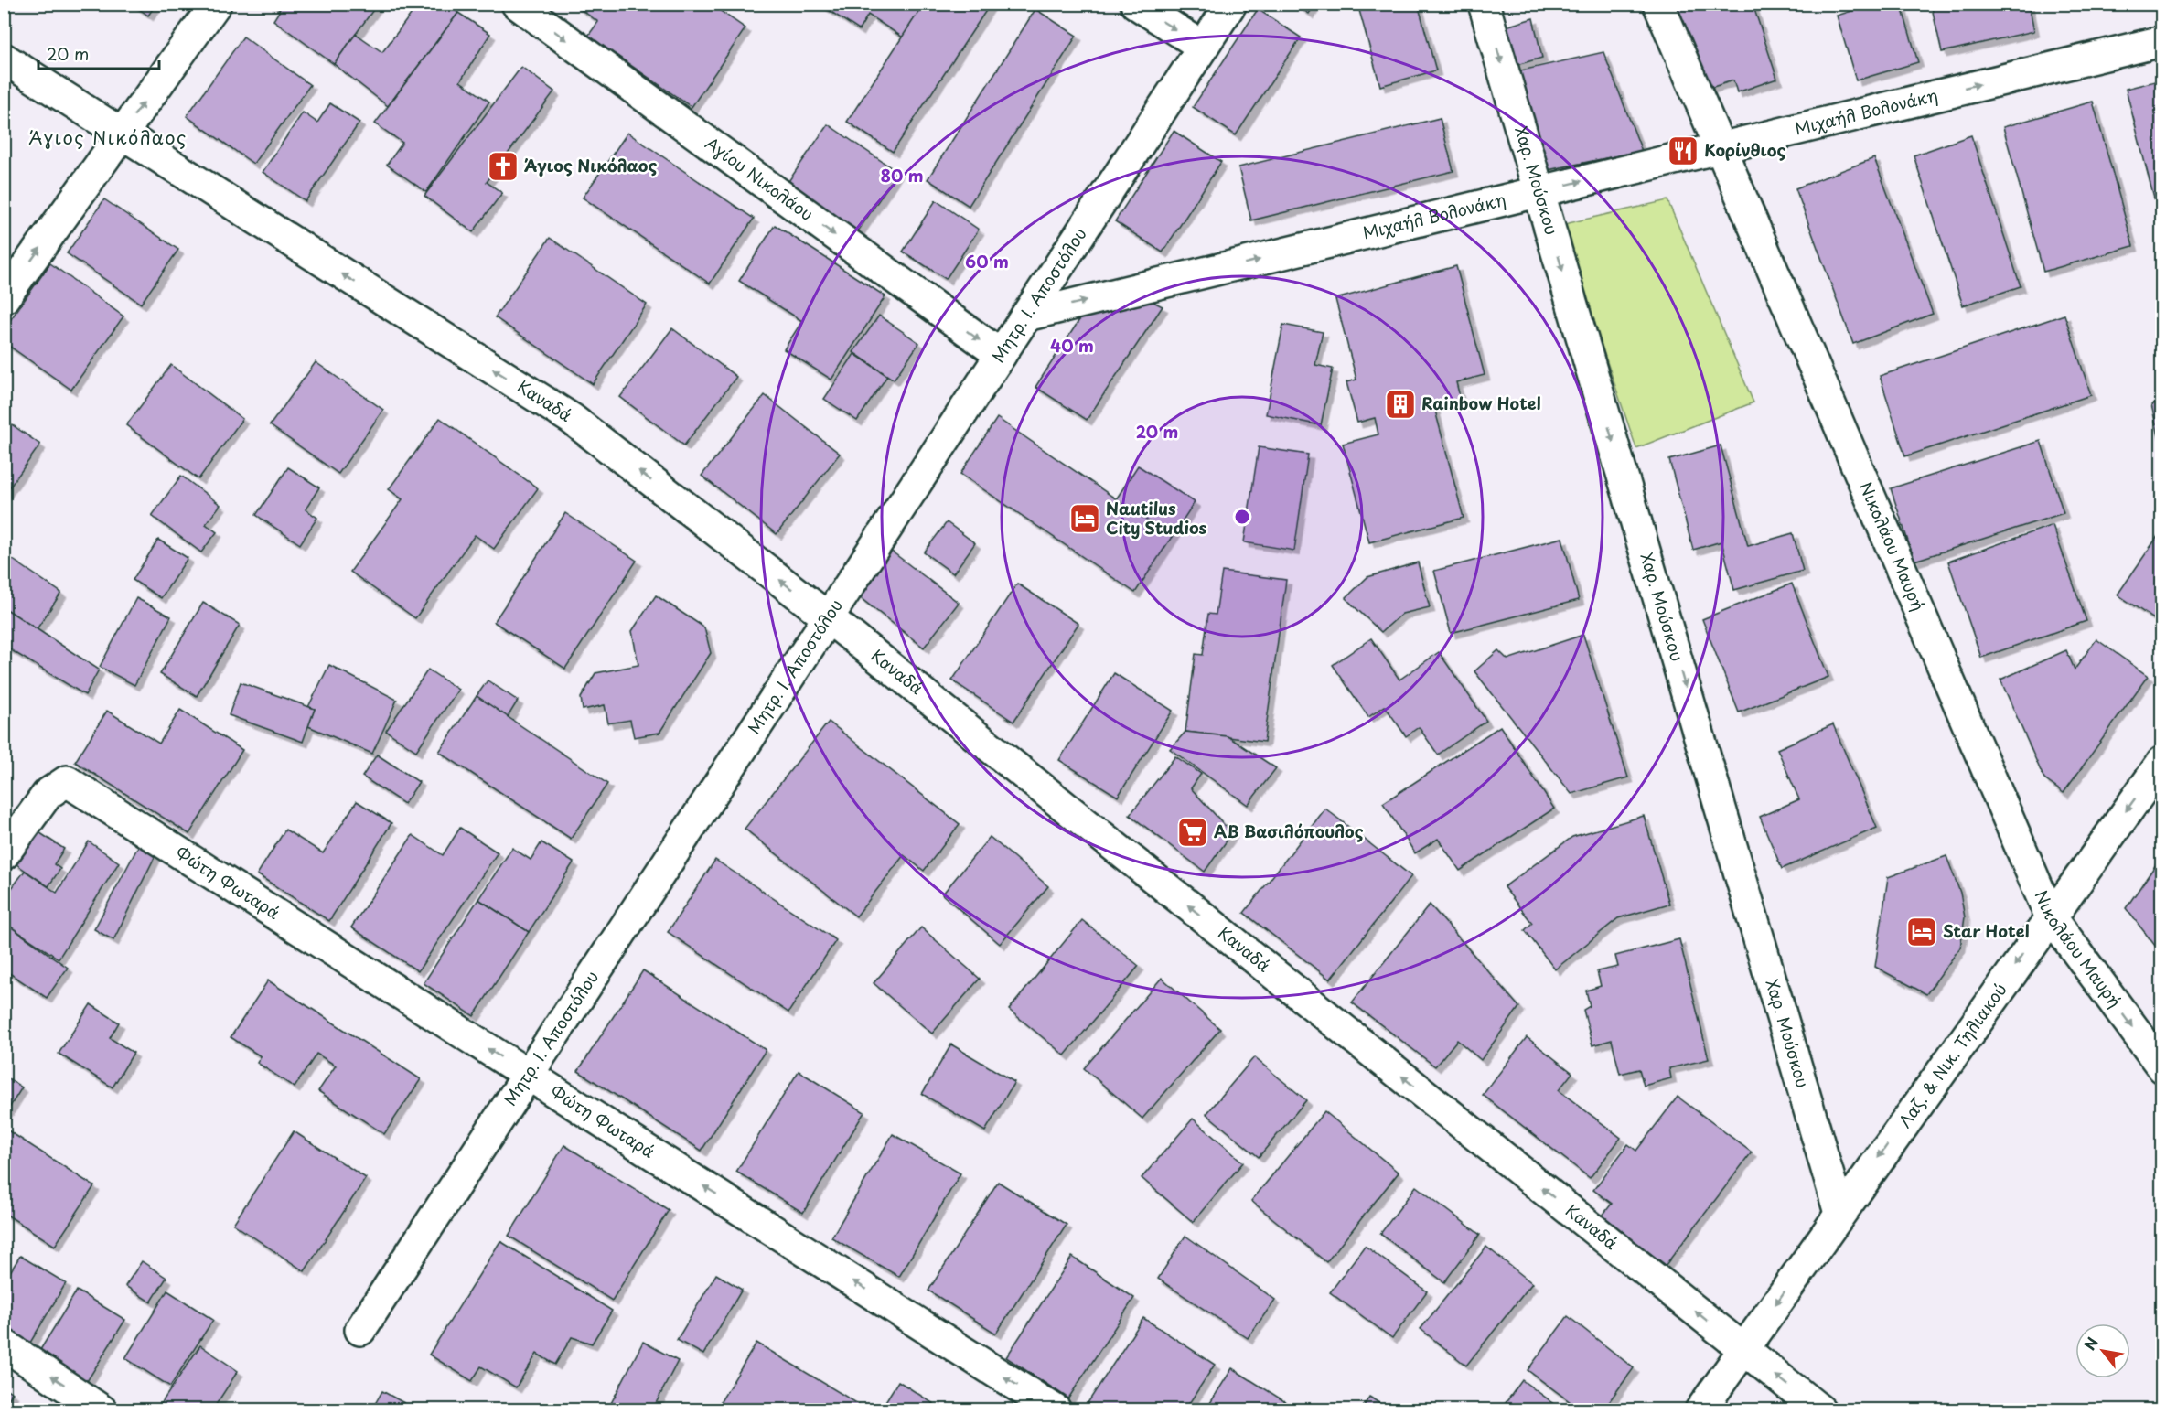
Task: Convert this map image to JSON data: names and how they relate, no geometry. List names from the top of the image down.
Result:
{
  "streets": {
    "street": [
      "Μιχαήλ Βολονάκη",
      "Αγίου Νικολάου",
      "Χαρ. Μούσκου",
      "Μητρ. Ι. Αποστόλου",
      "Καναδά",
      "Νικολάου Μαυρή",
      "Φώτη Φωταρά",
      "Λαζ. & Νικ. Τηλιακού"
    ]
  },
  "crossings": [
    ["Μιχαήλ Βολονάκη", "Χαρ. Μούσκου"],
    ["Μιχαήλ Βολονάκη", "Μητρ. Ι. Αποστόλου"],
    ["Μιχαήλ Βολονάκη", "Νικολάου Μαυρή"],
    ["Αγίου Νικολάου", "Μητρ. Ι. Αποστόλου"],
    ["Χαρ. Μούσκου", "Λαζ. & Νικ. Τηλιακού"],
    ["Μητρ. Ι. Αποστόλου", "Καναδά"],
    ["Μητρ. Ι. Αποστόλου", "Φώτη Φωταρά"],
    ["Καναδά", "Λαζ. & Νικ. Τηλιακού"],
    ["Νικολάου Μαυρή", "Λαζ. & Νικ. Τηλιακού"]
  ],
  "one_way": [
    "Μιχαήλ Βολονάκη",
    "Αγίου Νικολάου",
    "Χαρ. Μούσκου",
    "Καναδά",
    "Φώτη Φωταρά",
    "Λαζ. & Νικ. Τηλιακού"
  ],
  "districts": ["Άγιος Νικόλαος"],
  "places": {
    "restaurant": ["Κορίνθιος"],
    "church": ["Άγιος Νικόλαος"],
    "building": ["Rainbow Hotel"],
    "hotel": ["Nautilus City Studios", "Star Hotel"],
    "supermarket": ["ΑΒ Βασιλόπουλος"]
  },
  "scale_bar": "20 m",
  "north": "top left",
  "rings": [
    "80 m",
    "60 m",
    "40 m",
    "20 m"
  ]
}
